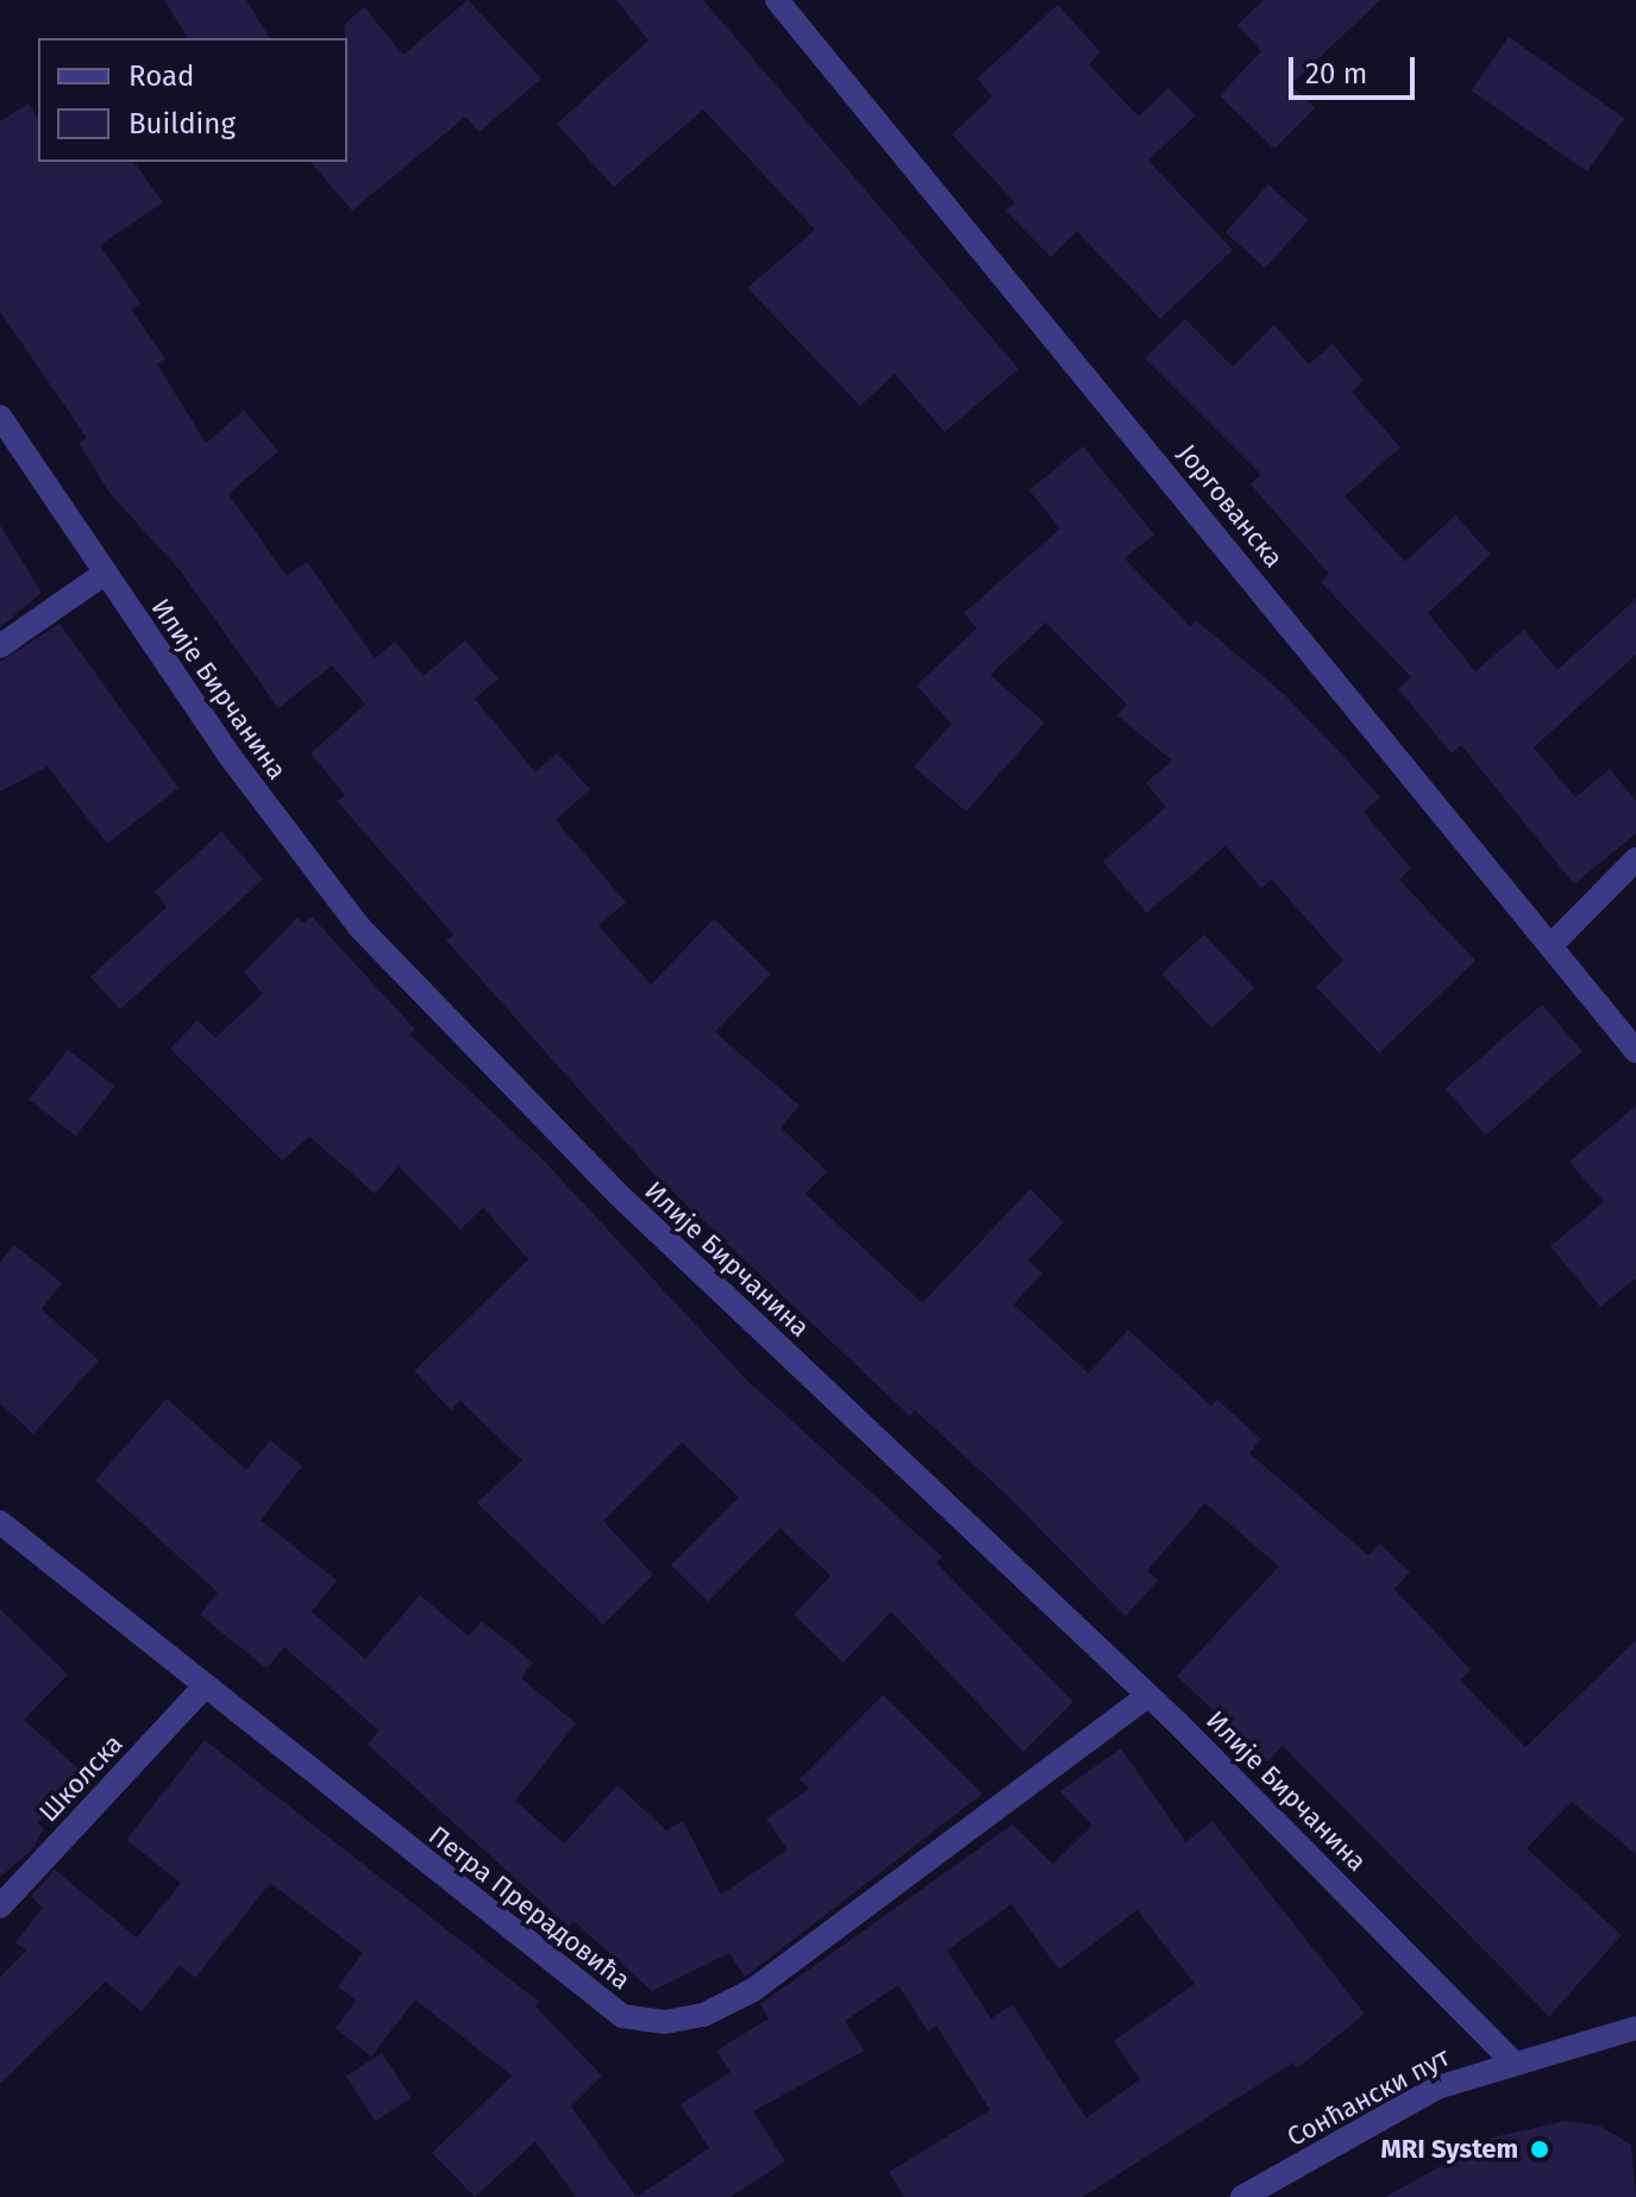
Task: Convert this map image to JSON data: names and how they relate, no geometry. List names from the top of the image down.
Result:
{
  "streets": {
    "street": [
      "Јоргованска",
      "Илије Бирчанина",
      "Школска",
      "Петра Прерадовића",
      "Сонћански пут"
    ]
  },
  "crossings": [
    ["Илије Бирчанина", "Петра Прерадовића"],
    ["Илије Бирчанина", "Сонћански пут"],
    ["Школска", "Петра Прерадовића"]
  ],
  "places": ["MRI System"],
  "legend": ["Road", "Building"],
  "scale_bar": "20 m"
}
